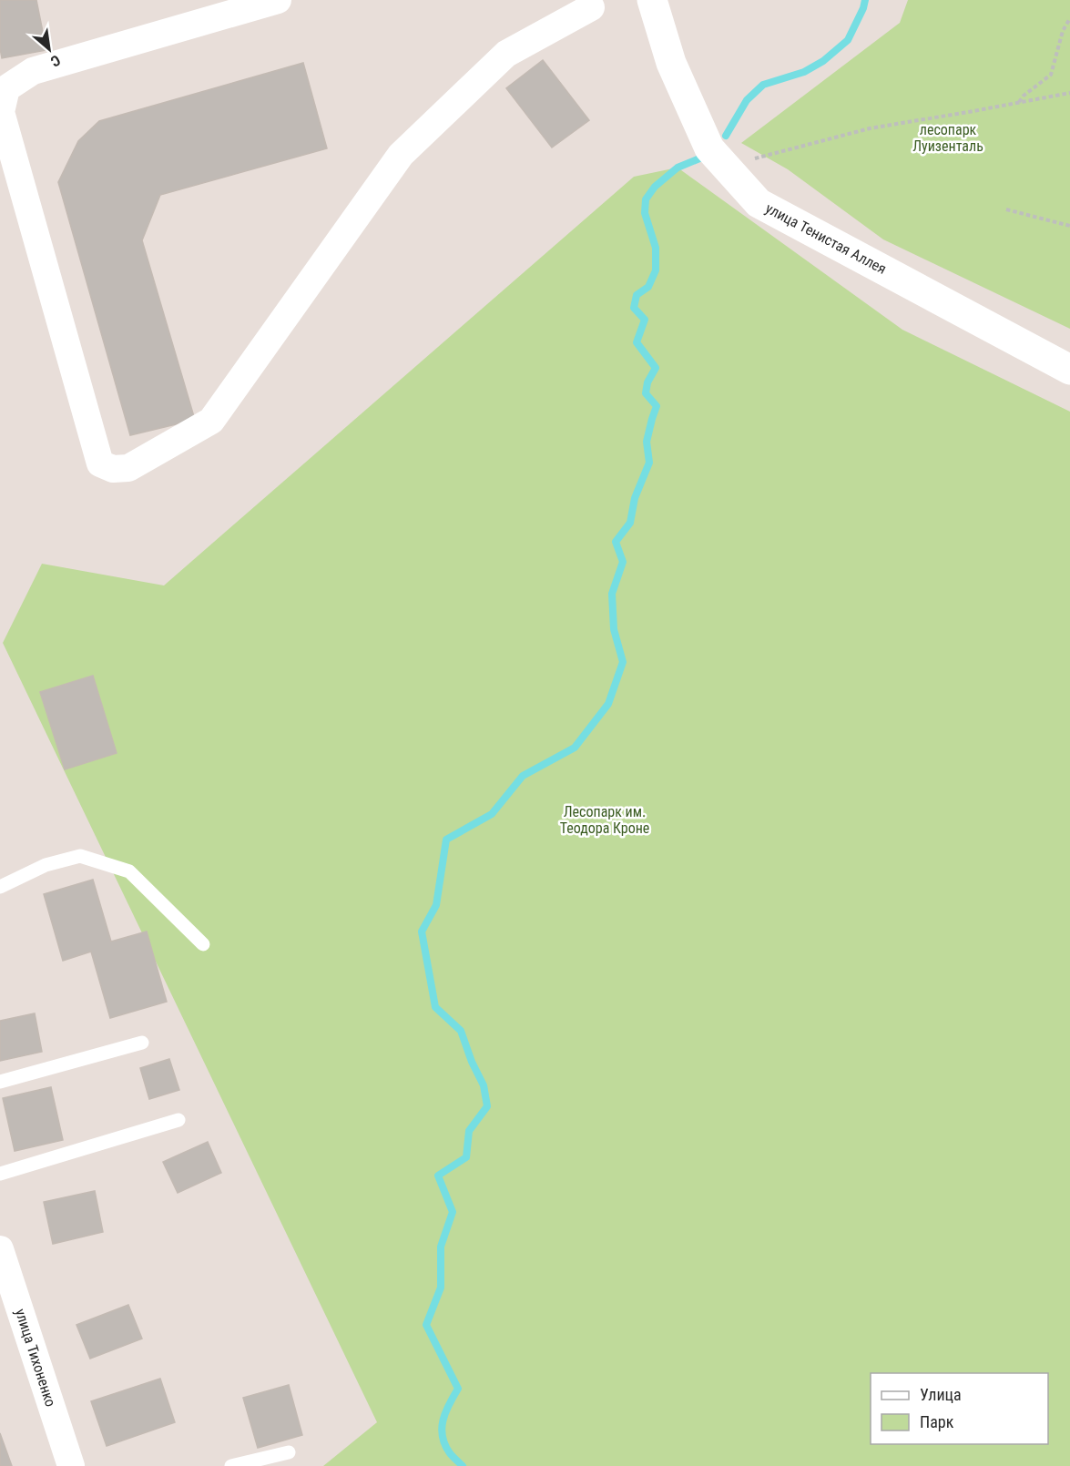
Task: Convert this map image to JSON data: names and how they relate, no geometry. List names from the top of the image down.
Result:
{
  "streets": {
    "street": ["улица Тенистая Аллея", "улица Тихоненко"]
  },
  "parks": ["лесопарк Луизенталь", "Лесопарк им. Теодора Кроне"],
  "legend": ["Улица", "Парк"],
  "north": "bottom right"
}
